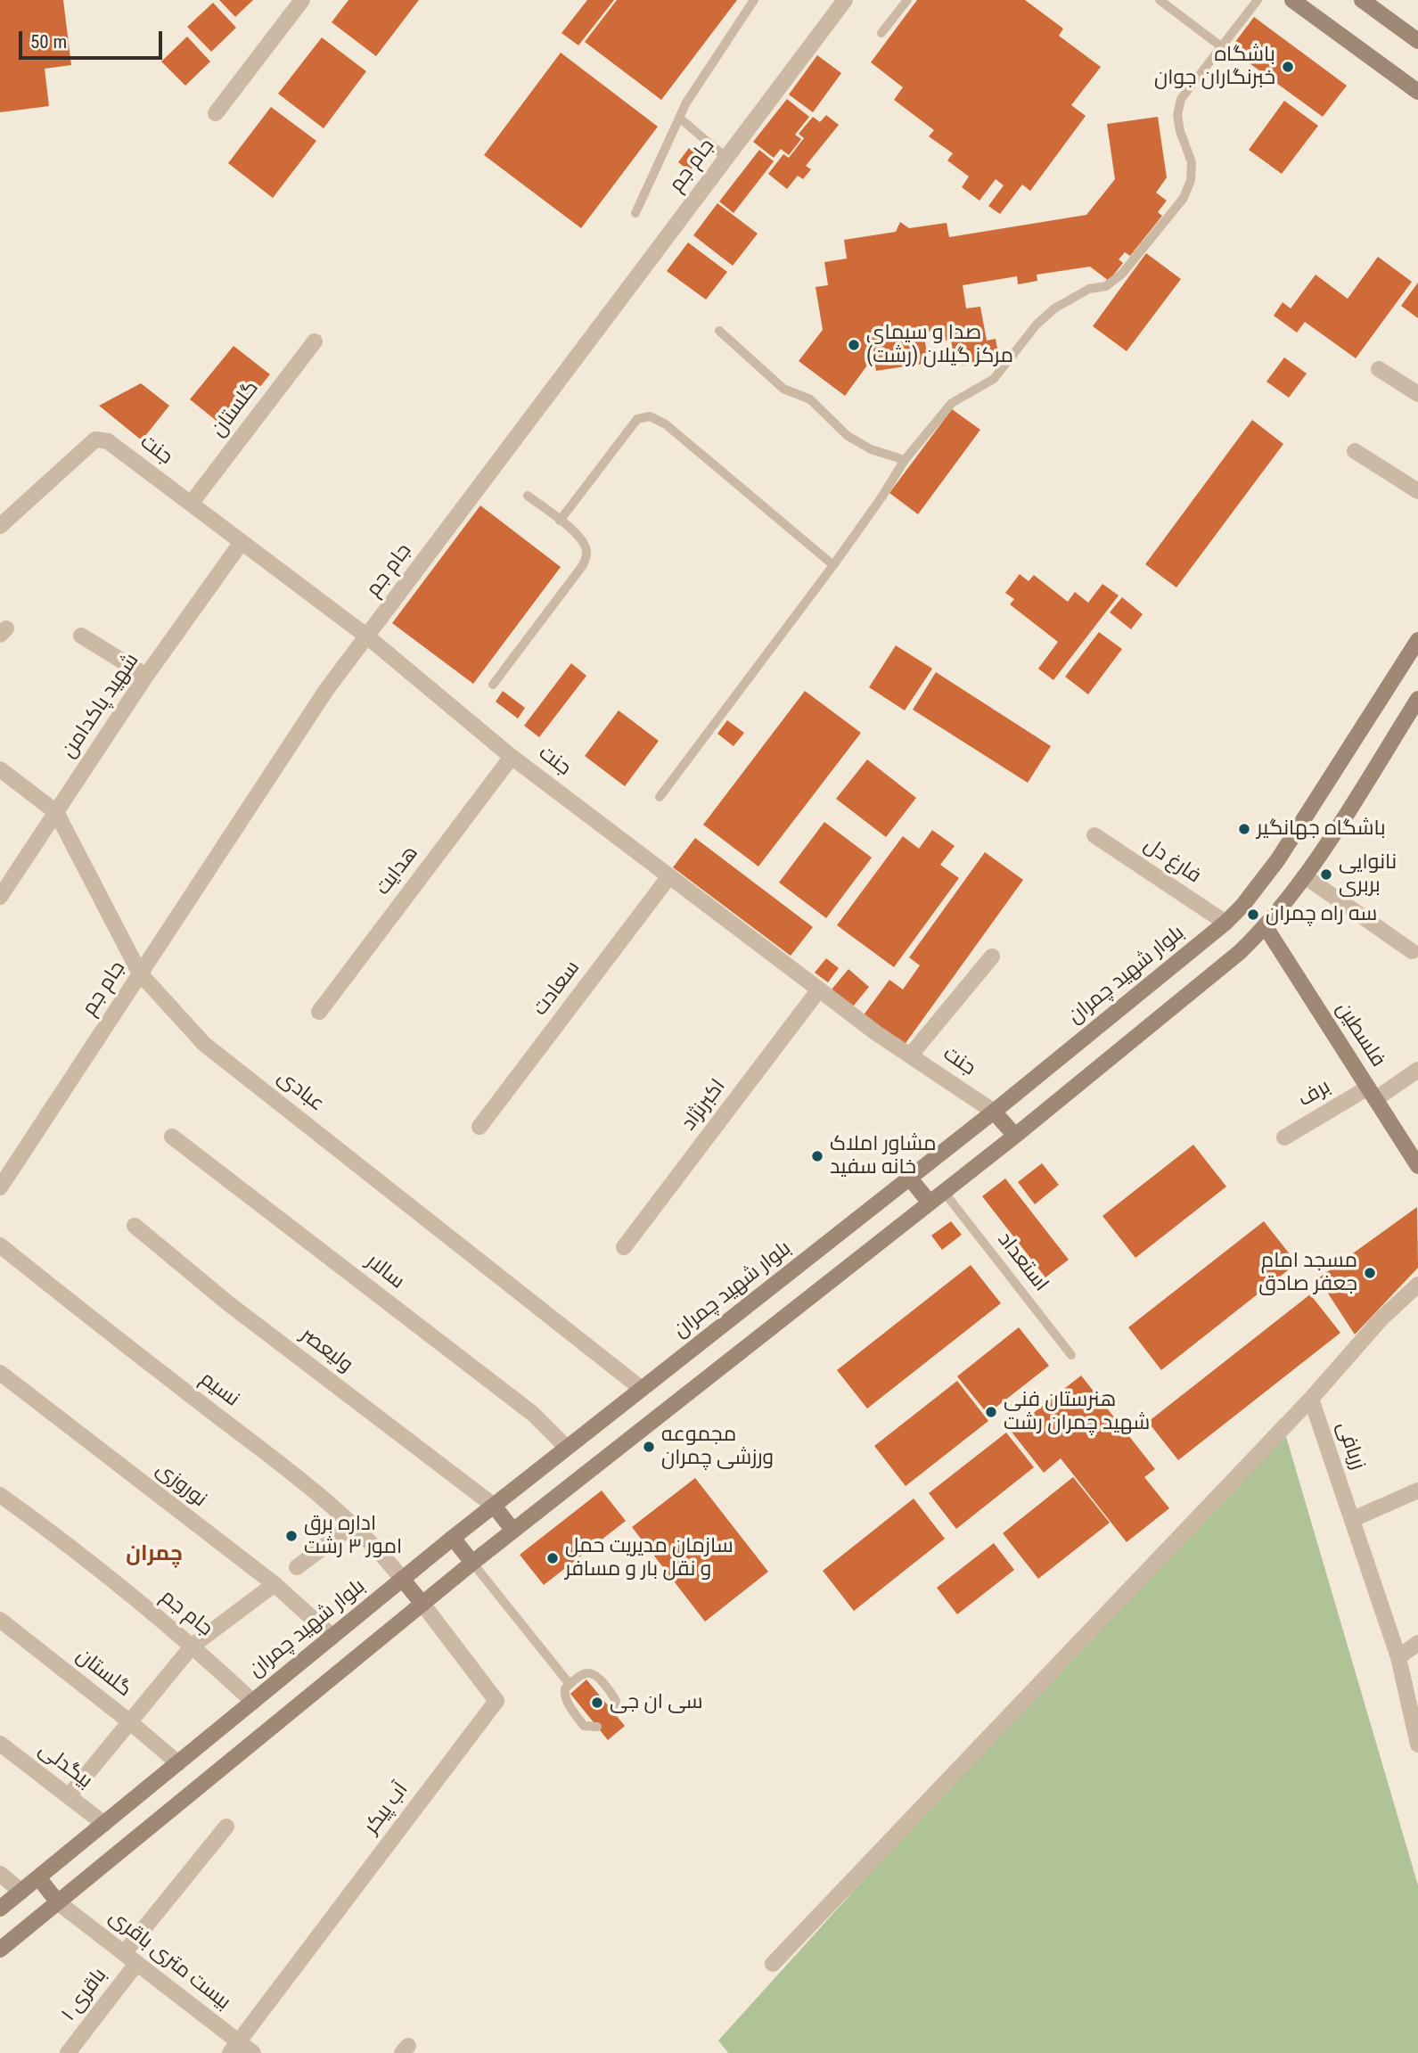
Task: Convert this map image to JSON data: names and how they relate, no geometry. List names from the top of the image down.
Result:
{
  "streets": {
    "main road": ["بلوار شهید چمران", "فلسطین"],
    "street": [
      "جام جم",
      "گلستان",
      "جنت",
      "شهید پاکدامن",
      "فارغ دل",
      "هدایت",
      "سعادت",
      "عبادی",
      "برف",
      "اکبرنژاد",
      "سالار",
      "ولیعصر",
      "نسیم",
      "زربافی",
      "نوروزی",
      "بیگدلی",
      "آب پیکر",
      "بیست متری باقری",
      "باقری ۱"
    ],
    "lane": ["استعداد"]
  },
  "crossings": [
    ["جام جم", "جنت"],
    ["جام جم", "بلوار شهید چمران"],
    ["جام جم", "عبادی"],
    ["گلستان", "جنت"],
    ["گلستان", "بلوار شهید چمران"],
    ["جنت", "شهید پاکدامن"],
    ["جنت", "هدایت"],
    ["جنت", "بلوار شهید چمران"],
    ["جنت", "سعادت"],
    ["جنت", "اکبرنژاد"],
    ["شهید پاکدامن", "عبادی"],
    ["فارغ دل", "بلوار شهید چمران"],
    ["بلوار شهید چمران", "عبادی"],
    ["بلوار شهید چمران", "سالار"],
    ["بلوار شهید چمران", "ولیعصر"],
    ["بلوار شهید چمران", "نسیم"],
    ["بلوار شهید چمران", "نوروزی"],
    ["بلوار شهید چمران", "بیگدلی"],
    ["فلسطین", "برف"],
    ["آب پیکر", "بیست متری باقری"],
    ["بیست متری باقری", "باقری ۱"]
  ],
  "districts": ["چمران"],
  "places": [
    "باشگاه خبرنگاران جوان",
    "صدا و سیمای مرکز گیلان (رشت)",
    "باشگاه جهانگیر",
    "نانوایی بربری",
    "سه راه چمران",
    "مشاور املاک خانه سفید",
    "مسجد امام جعفر صادق",
    "هنرستان فنی شهید چمران رشت",
    "مجموعه ورزشی چمران",
    "اداره برق امور ۳ رشت",
    "سازمان مدیریت حمل و نقل بار و مسافر",
    "سی ان جی"
  ],
  "scale_bar": "50 m"
}
